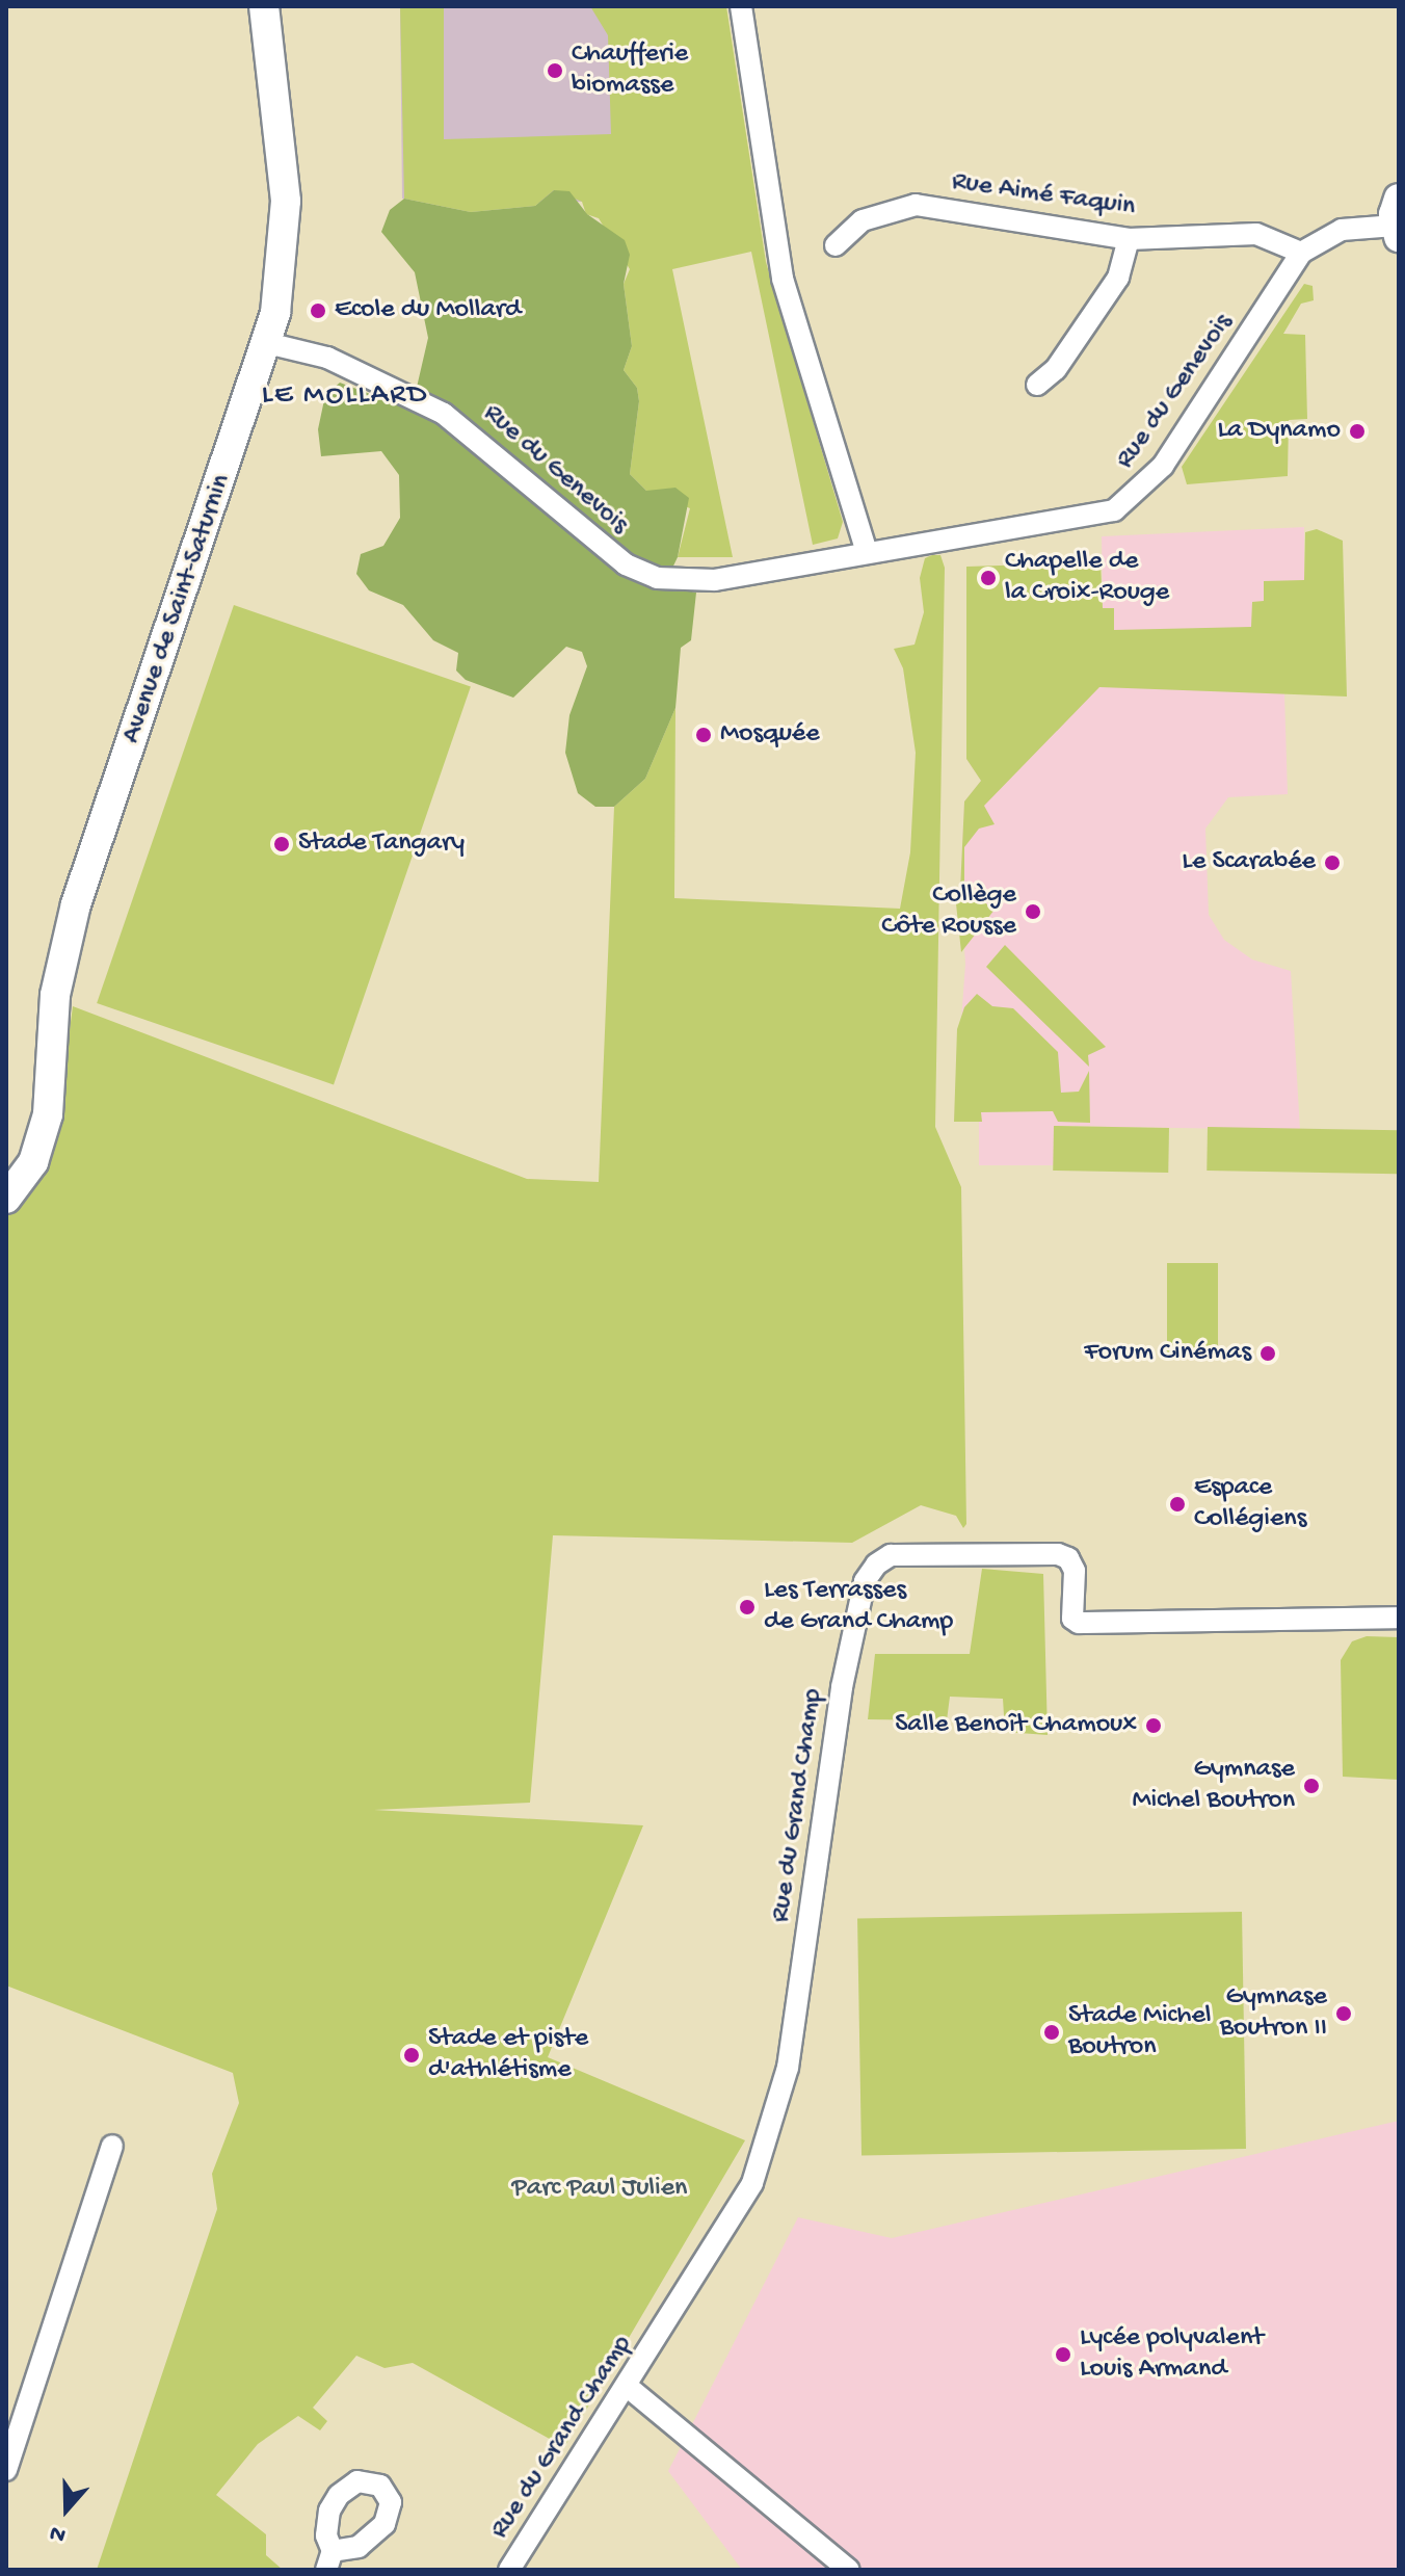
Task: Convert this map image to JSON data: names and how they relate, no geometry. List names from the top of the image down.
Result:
{
  "streets": {
    "main road": ["Avenue de Saint-Saturnin"],
    "street": ["Rue Aimé Faquin", "Rue du Genevois", "Rue du Grand Champ"]
  },
  "crossings": [
    ["Rue Aimé Faquin", "Rue du Genevois"],
    ["Rue du Genevois", "Avenue de Saint-Saturnin"]
  ],
  "districts": ["LE MOLLARD"],
  "parks": ["Parc Paul Julien"],
  "places": [
    "Chaufferie biomasse",
    "Ecole du Mollard",
    "La Dynamo",
    "Chapelle de la Croix-Rouge",
    "Mosquée",
    "Stade Tangary",
    "Le Scarabée",
    "Collège Côte Rousse",
    "Forum Cinémas",
    "Espace Collégiens",
    "Les Terrasses de Grand Champ",
    "Salle Benoît Chamoux",
    "Gymnase Michel Boutron",
    "Gymnase Boutron II",
    "Stade Michel Boutron",
    "Stade et piste d'athlétisme",
    "Lycée polyvalent Louis Armand"
  ],
  "north": "bottom"
}
